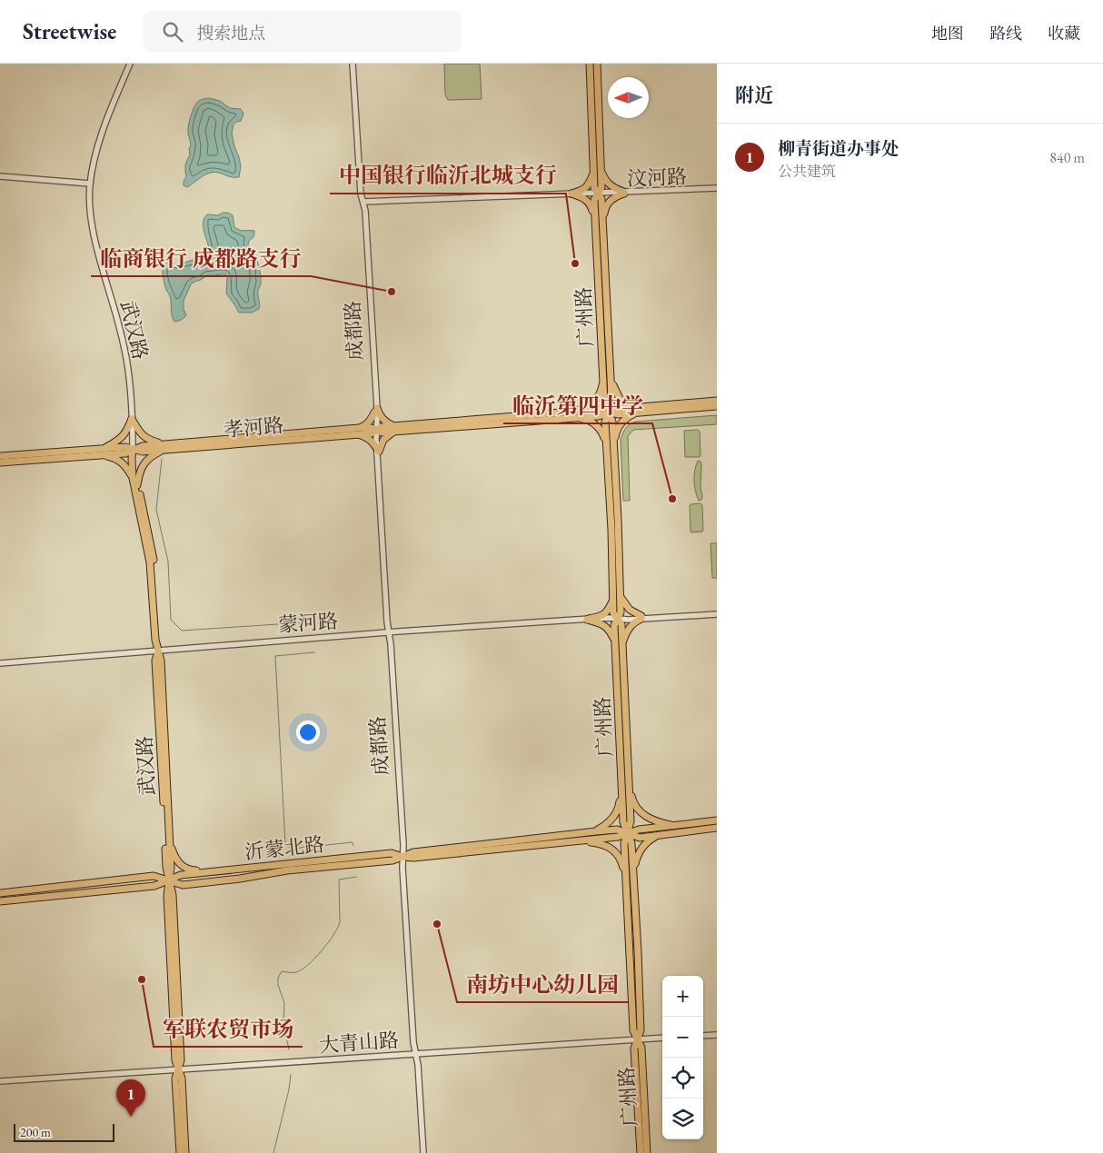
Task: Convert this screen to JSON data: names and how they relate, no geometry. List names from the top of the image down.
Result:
{
  "streets": {
    "main road": [
      "广州路",
      "武汉路",
      "孝河路",
      "沂蒙北路"
    ],
    "street": [
      "汶河路",
      "成都路",
      "蒙河路",
      "大青山路"
    ]
  },
  "crossings": [
    ["汶河路", "广州路"],
    ["汶河路", "成都路"],
    ["广州路", "孝河路"],
    ["广州路", "蒙河路"],
    ["广州路", "沂蒙北路"],
    ["广州路", "大青山路"],
    ["武汉路", "孝河路"],
    ["武汉路", "蒙河路"],
    ["武汉路", "沂蒙北路"],
    ["武汉路", "大青山路"],
    ["成都路", "孝河路"],
    ["成都路", "蒙河路"],
    ["成都路", "沂蒙北路"],
    ["成都路", "大青山路"]
  ],
  "places": [
    "中国银行临沂北城支行",
    "临商银行 成都路支行",
    "临沂第四中学",
    "南坊中心幼儿园",
    "军联农贸市场"
  ],
  "scale_bar": "200 m",
  "north": "left",
  "page": {
    "header": "Streetwise",
    "search": "搜索地点",
    "nav": ["地图", "路线", "收藏"],
    "heading": "附近",
    "list": [
      {
        "mark": "1",
        "name": "柳青街道办事处",
        "note": "公共建筑",
        "value": "840 m"
      }
    ],
    "map_buttons": ["+", "−"],
    "pins": "1",
    "scale": "200 m"
  }
}
